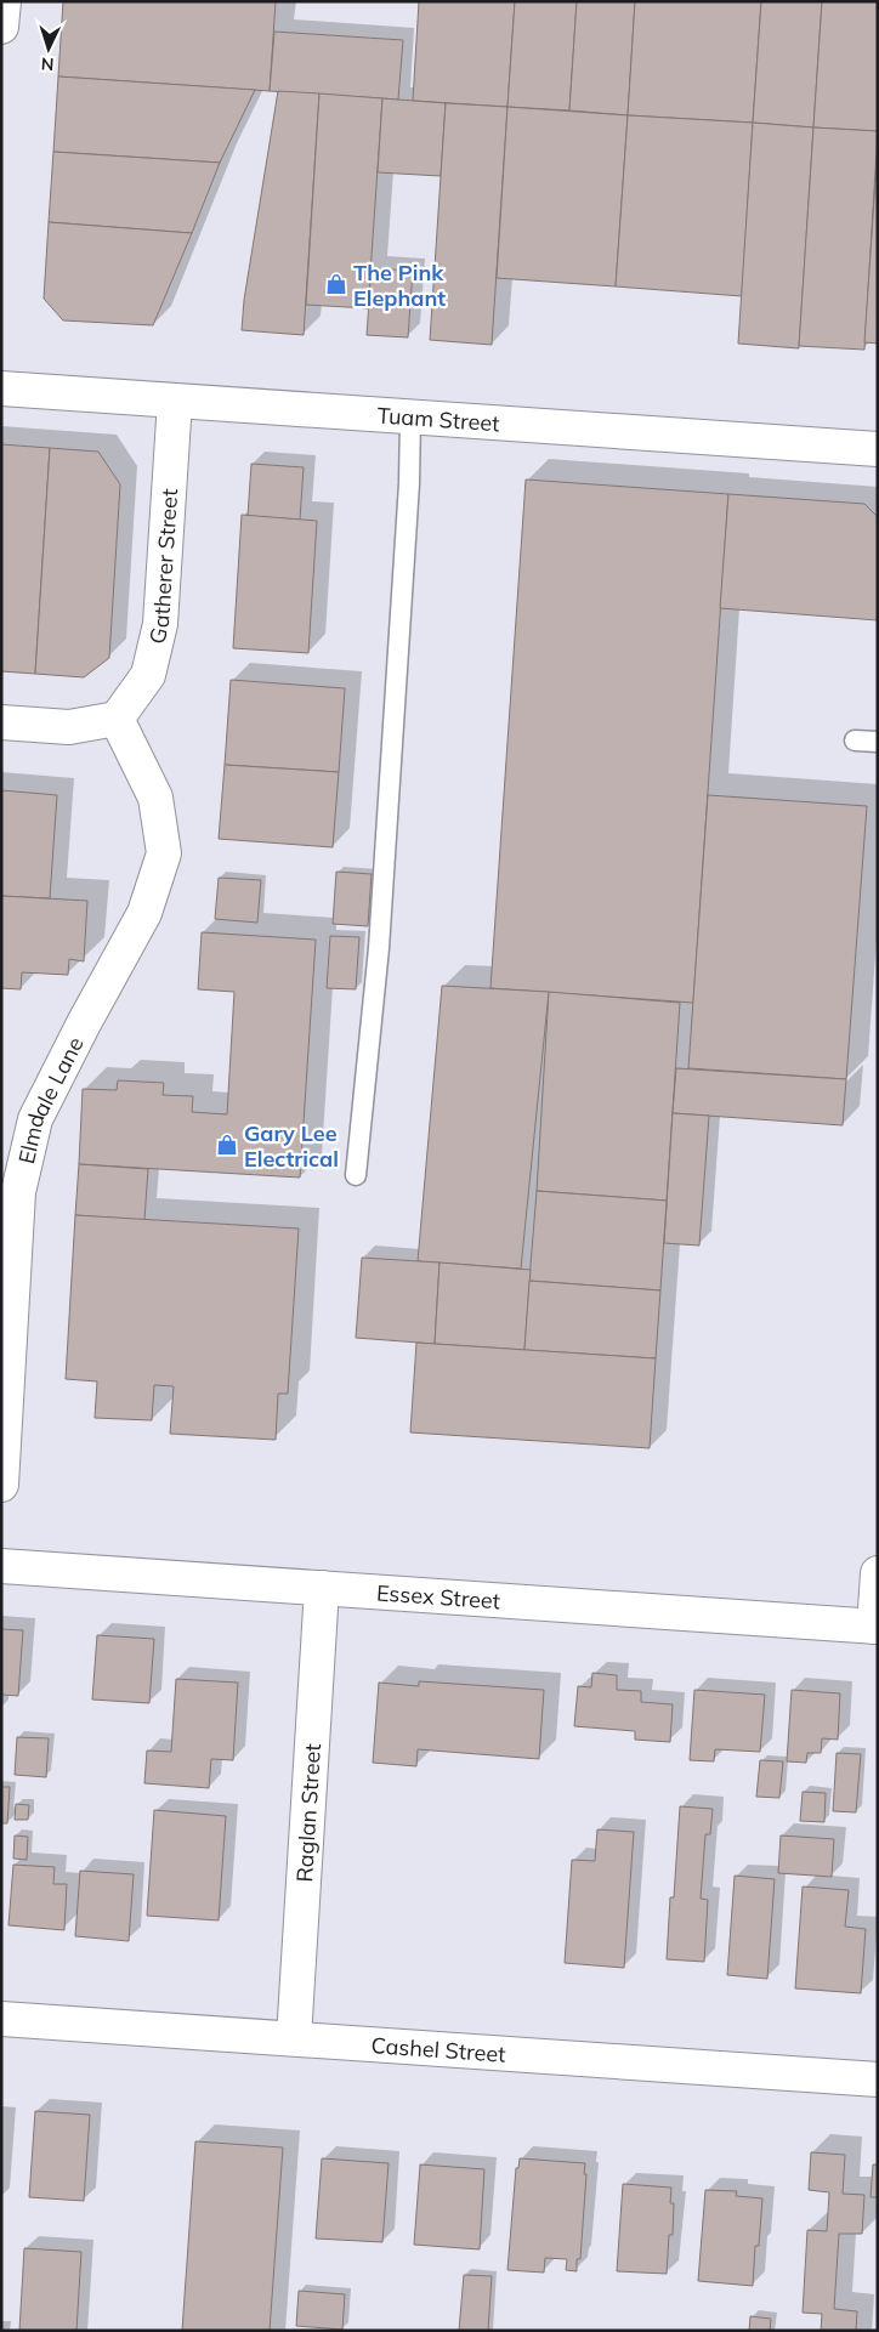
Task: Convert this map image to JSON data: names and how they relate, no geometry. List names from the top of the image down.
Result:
{
  "streets": {
    "street": [
      "Tuam Street",
      "Gatherer Street",
      "Elmdale Lane",
      "Essex Street",
      "Raglan Street",
      "Cashel Street"
    ]
  },
  "crossings": [
    ["Tuam Street", "Gatherer Street"],
    ["Gatherer Street", "Elmdale Lane"],
    ["Essex Street", "Raglan Street"],
    ["Raglan Street", "Cashel Street"]
  ],
  "places": {
    "shop": ["The Pink Elephant", "Gary Lee Electrical"]
  },
  "north": "bottom"
}
